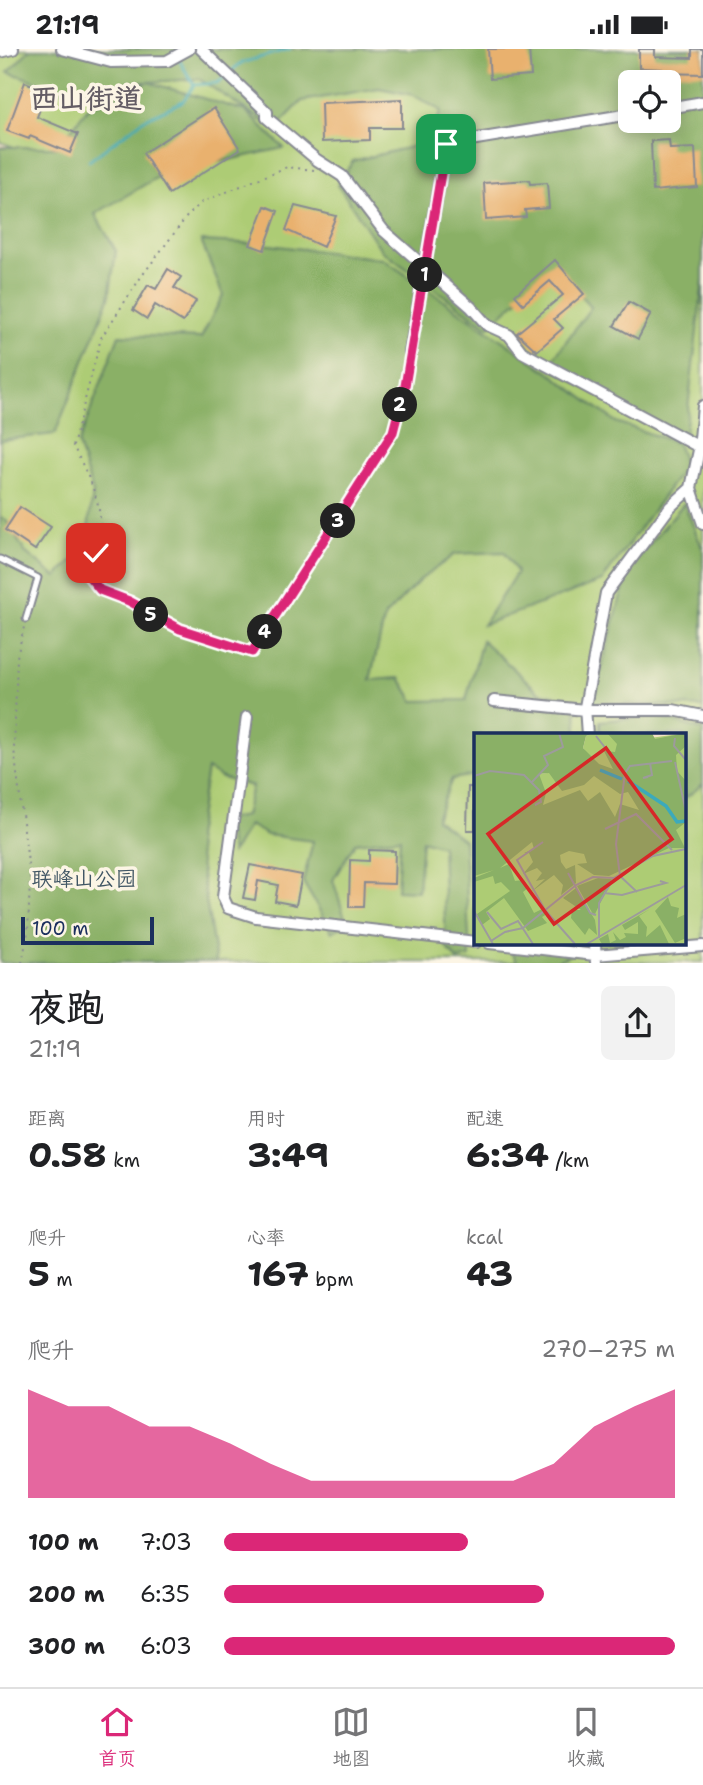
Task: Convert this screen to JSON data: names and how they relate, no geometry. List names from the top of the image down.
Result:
{
  "districts": ["西山街道"],
  "parks": ["联峰山公园"],
  "scale_bar": "100 m",
  "page": {
    "status": "21:19",
    "pins": [
      "1",
      "2",
      "3",
      "5",
      "4"
    ],
    "scale": "100 m",
    "heading": ["夜跑", "21:19"],
    "stats": [
      ["距离", "0.58 km"],
      ["用时", "3:49"],
      ["配速", "6:34 /km"],
      ["爬升", "5 m"],
      ["心率", "167 bpm"],
      ["kcal", "43"]
    ],
    "chart": ["爬升", "270–275 m"],
    "list": [
      {
        "name": "100 m",
        "note": "7:03"
      },
      {
        "name": "200 m",
        "note": "6:35"
      },
      {
        "name": "300 m",
        "note": "6:03"
      }
    ],
    "tabs": ["首页", "地图", "收藏"]
  }
}
